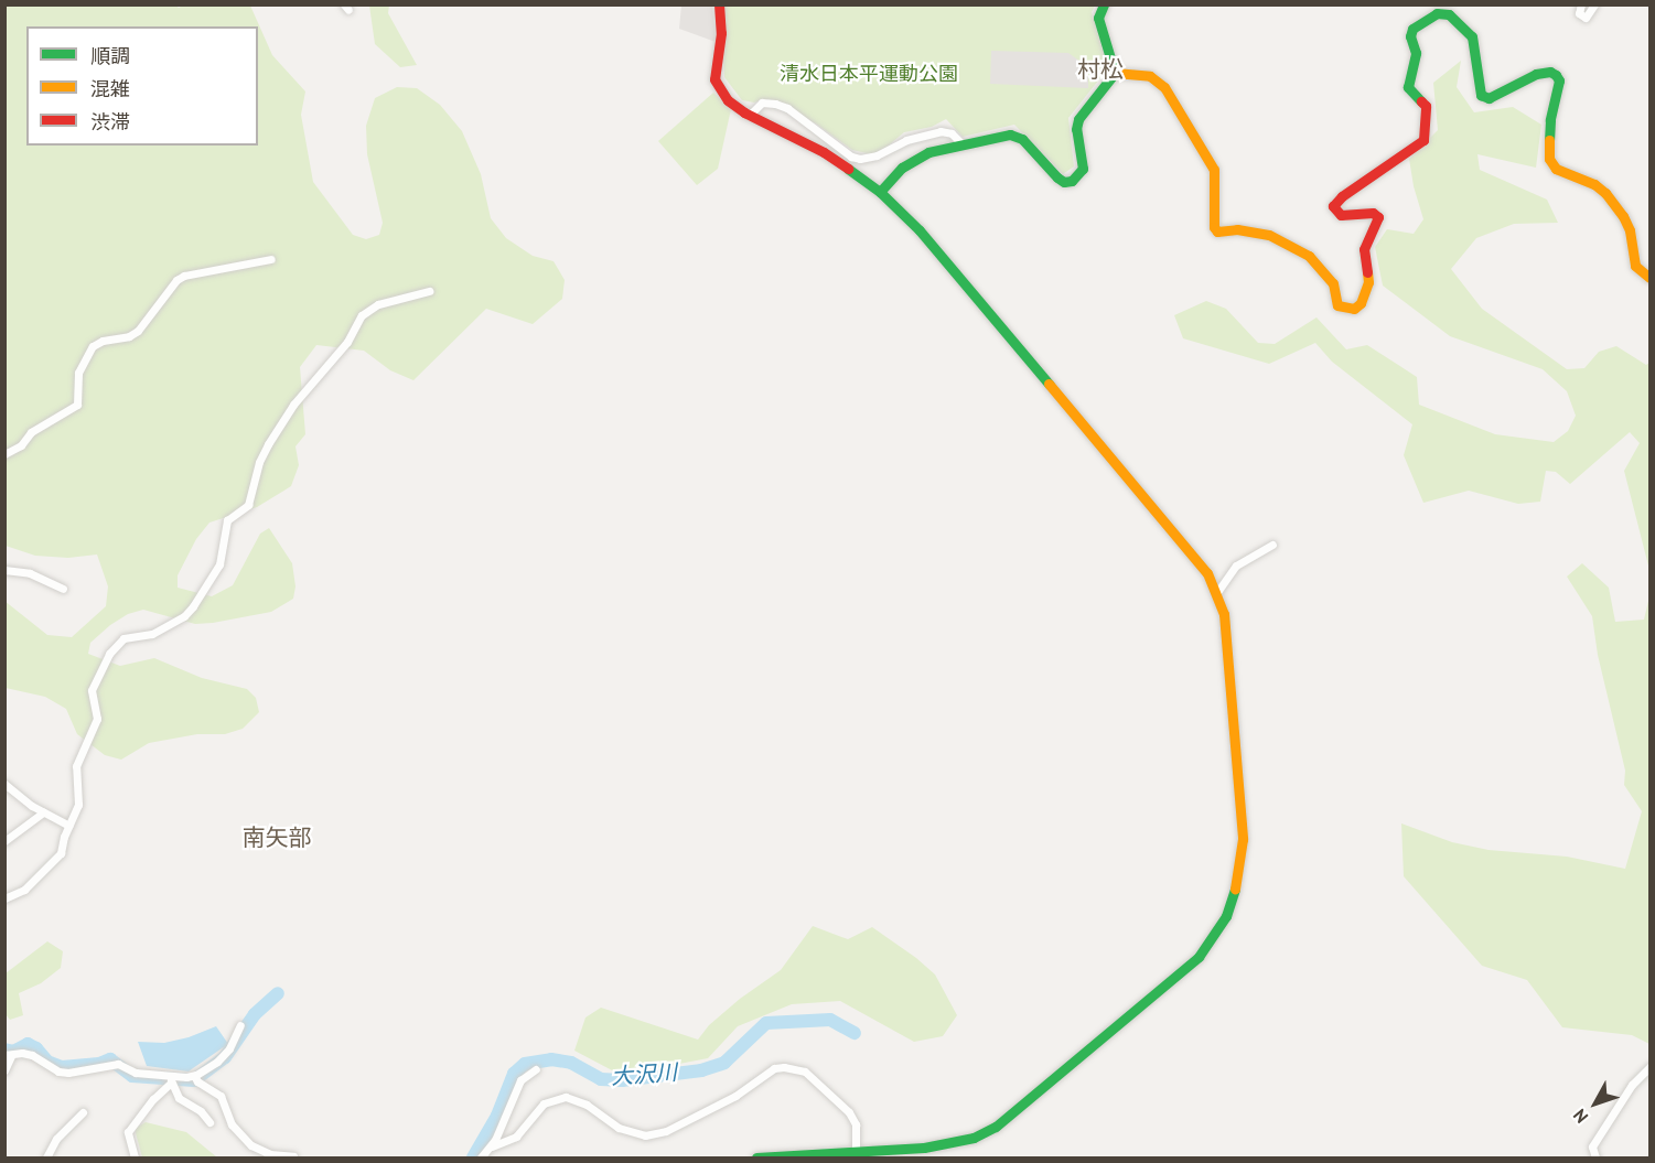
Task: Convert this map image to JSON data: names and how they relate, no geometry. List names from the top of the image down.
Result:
{
  "districts": ["村松", "南矢部"],
  "water": ["大沢川"],
  "parks": ["清水日本平運動公園"],
  "legend": ["順調", "混雑", "渋滞"],
  "north": "bottom left"
}
